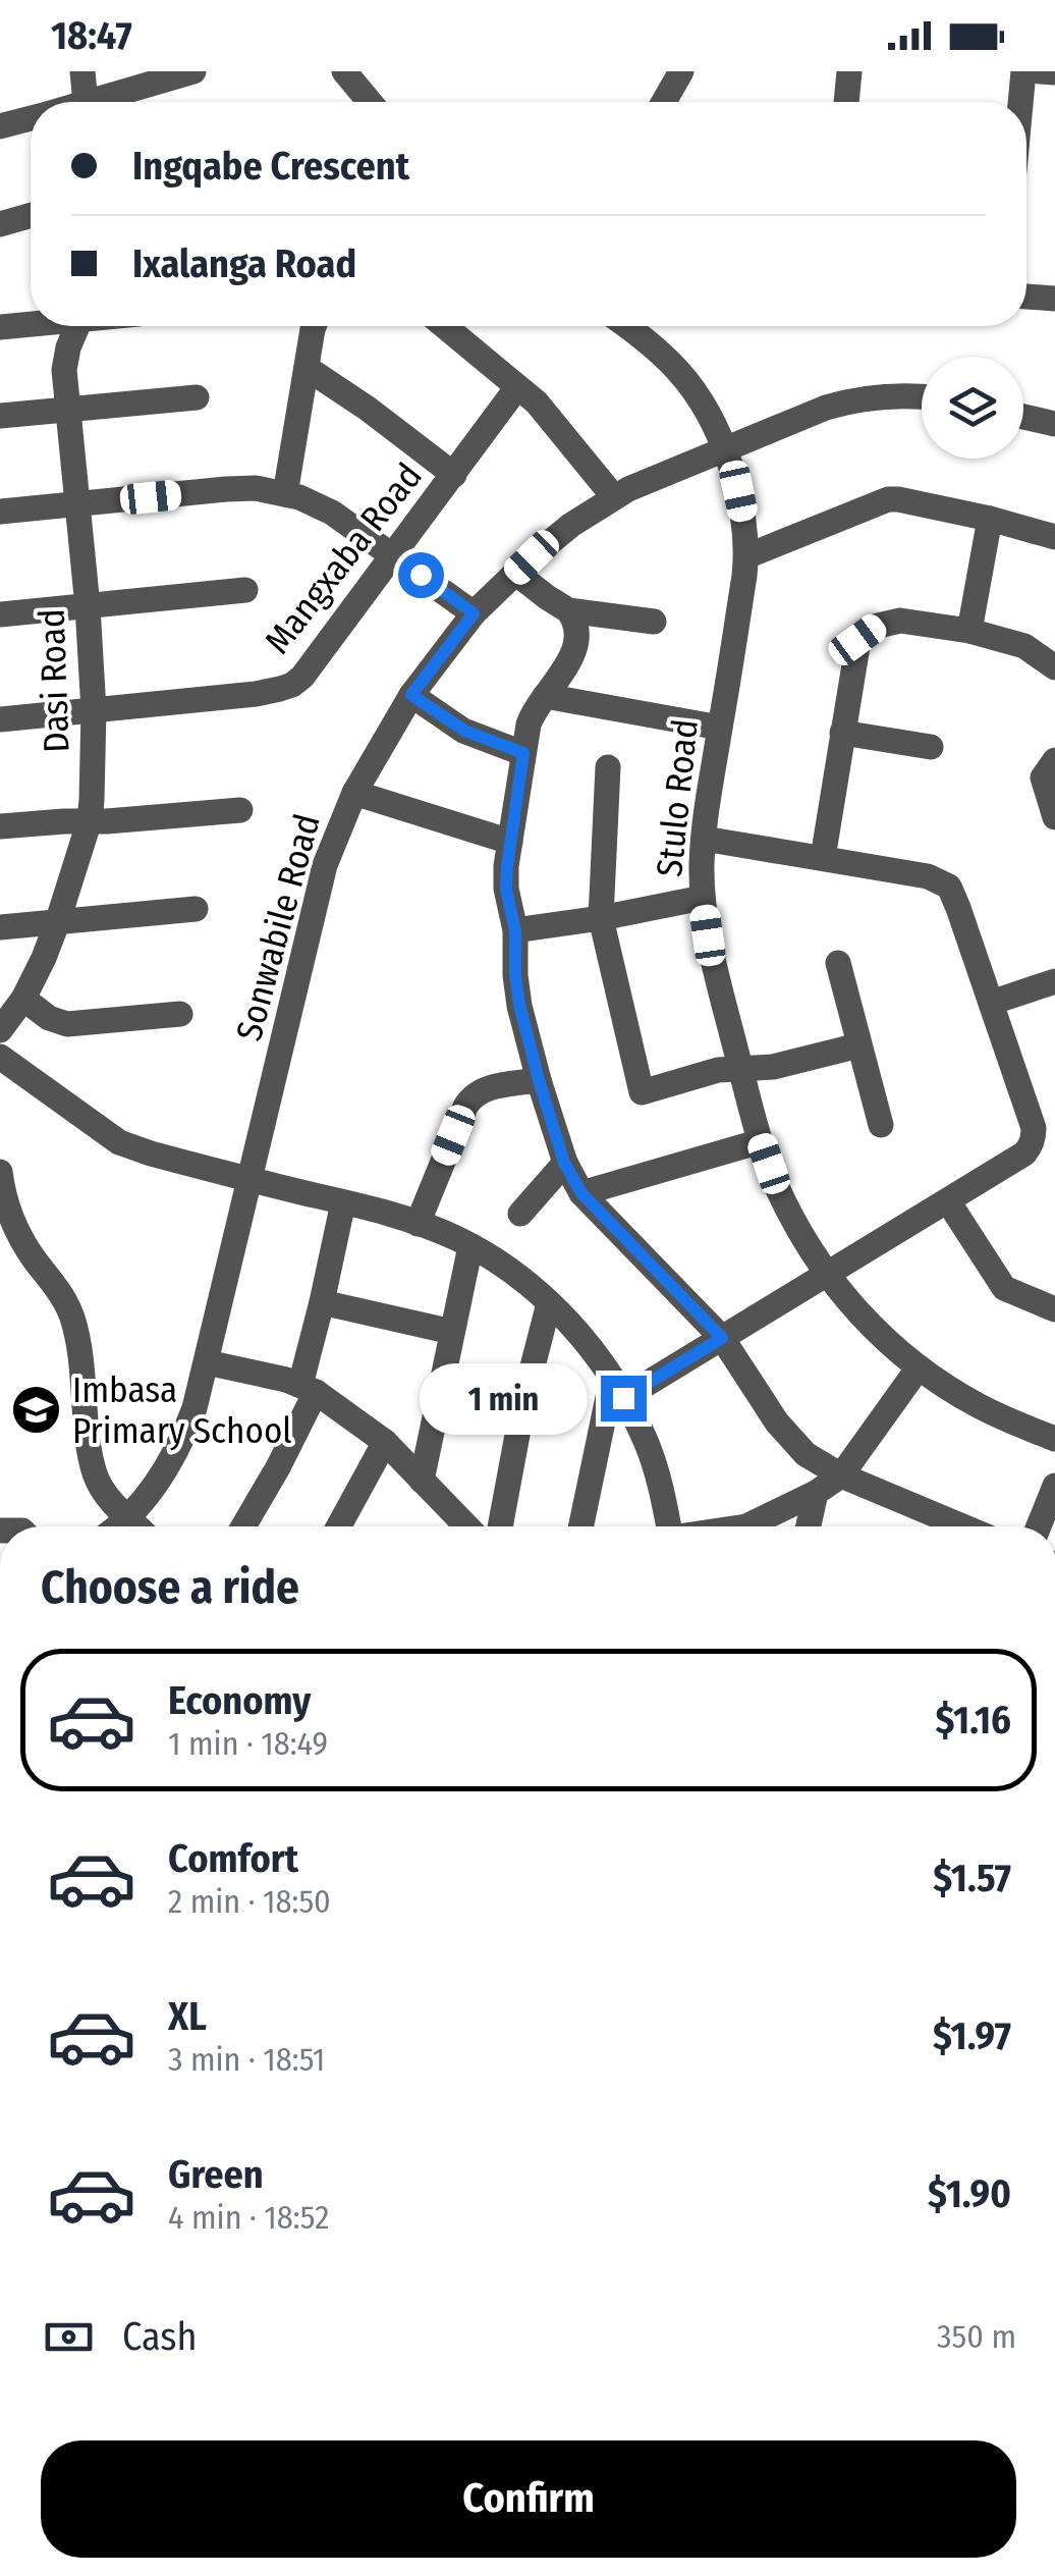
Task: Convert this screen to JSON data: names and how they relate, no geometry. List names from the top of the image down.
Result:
{
  "streets": {
    "street": [
      "Mangxaba Road",
      "Dasi Road",
      "Stulo Road",
      "Sonwabile Road"
    ]
  },
  "crossings": [
    ["Mangxaba Road", "Dasi Road"],
    ["Stulo Road", "Sonwabile Road"]
  ],
  "places": {
    "school or university": ["Imbasa Primary School"]
  },
  "page": {
    "status": "18:47",
    "banner": ["Ingqabe Crescent", "Ixalanga Road"],
    "bubble": "1 min",
    "heading": "Choose a ride",
    "list": [
      {
        "name": "Economy",
        "note": "1 min · 18:49",
        "value": "$1.16"
      },
      {
        "name": "Comfort",
        "note": "2 min · 18:50",
        "value": "$1.57"
      },
      {
        "name": "XL",
        "note": "3 min · 18:51",
        "value": "$1.97"
      },
      {
        "name": "Green",
        "note": "4 min · 18:52",
        "value": "$1.90"
      }
    ],
    "pay": ["Cash", "350 m"],
    "buttons": "Confirm"
  }
}
